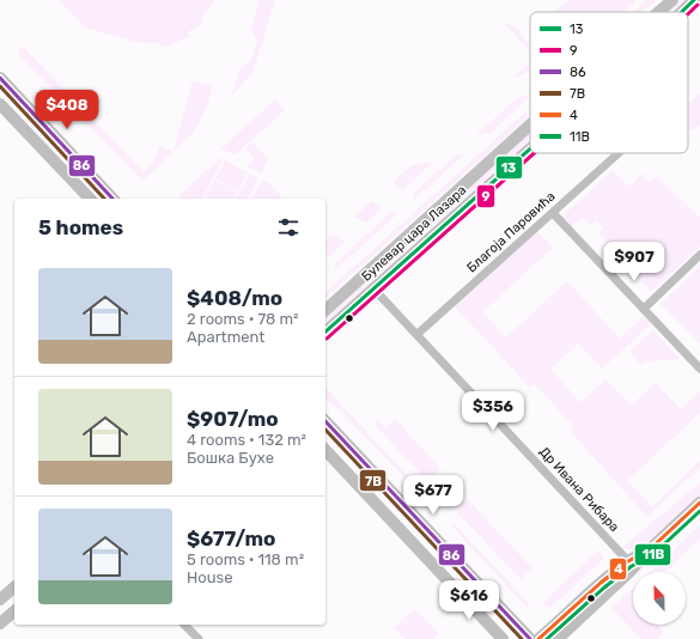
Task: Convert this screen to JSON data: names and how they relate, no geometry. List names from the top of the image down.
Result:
{
  "streets": {
    "main road": ["Булевар цара Лазара"],
    "street": ["Благоја Паровића", "Др Ивана Рибара"]
  },
  "crossings": [
    ["Благоја Паровића", "Др Ивана Рибара"],
    ["Булевар цара Лазара", "Др Ивана Рибара"]
  ],
  "lines": [
    "transit line 13",
    "transit line 9",
    "transit line 86",
    "transit line 7B",
    "transit line 4",
    "transit line 11B"
  ],
  "legend": [
    "13",
    "9",
    "86",
    "7B",
    "4",
    "11B"
  ],
  "north": "top",
  "page": {
    "price": [
      "$408",
      "$907",
      "$356",
      "$677",
      "$616"
    ],
    "heading": "5 homes",
    "list": [
      {
        "name": "$408/mo",
        "note": "2 rooms · 78 m² · Apartment"
      },
      {
        "name": "$907/mo",
        "note": "4 rooms · 132 m² · Бошка Бухе"
      },
      {
        "name": "$677/mo",
        "note": "5 rooms · 118 m² · House"
      }
    ]
  }
}
